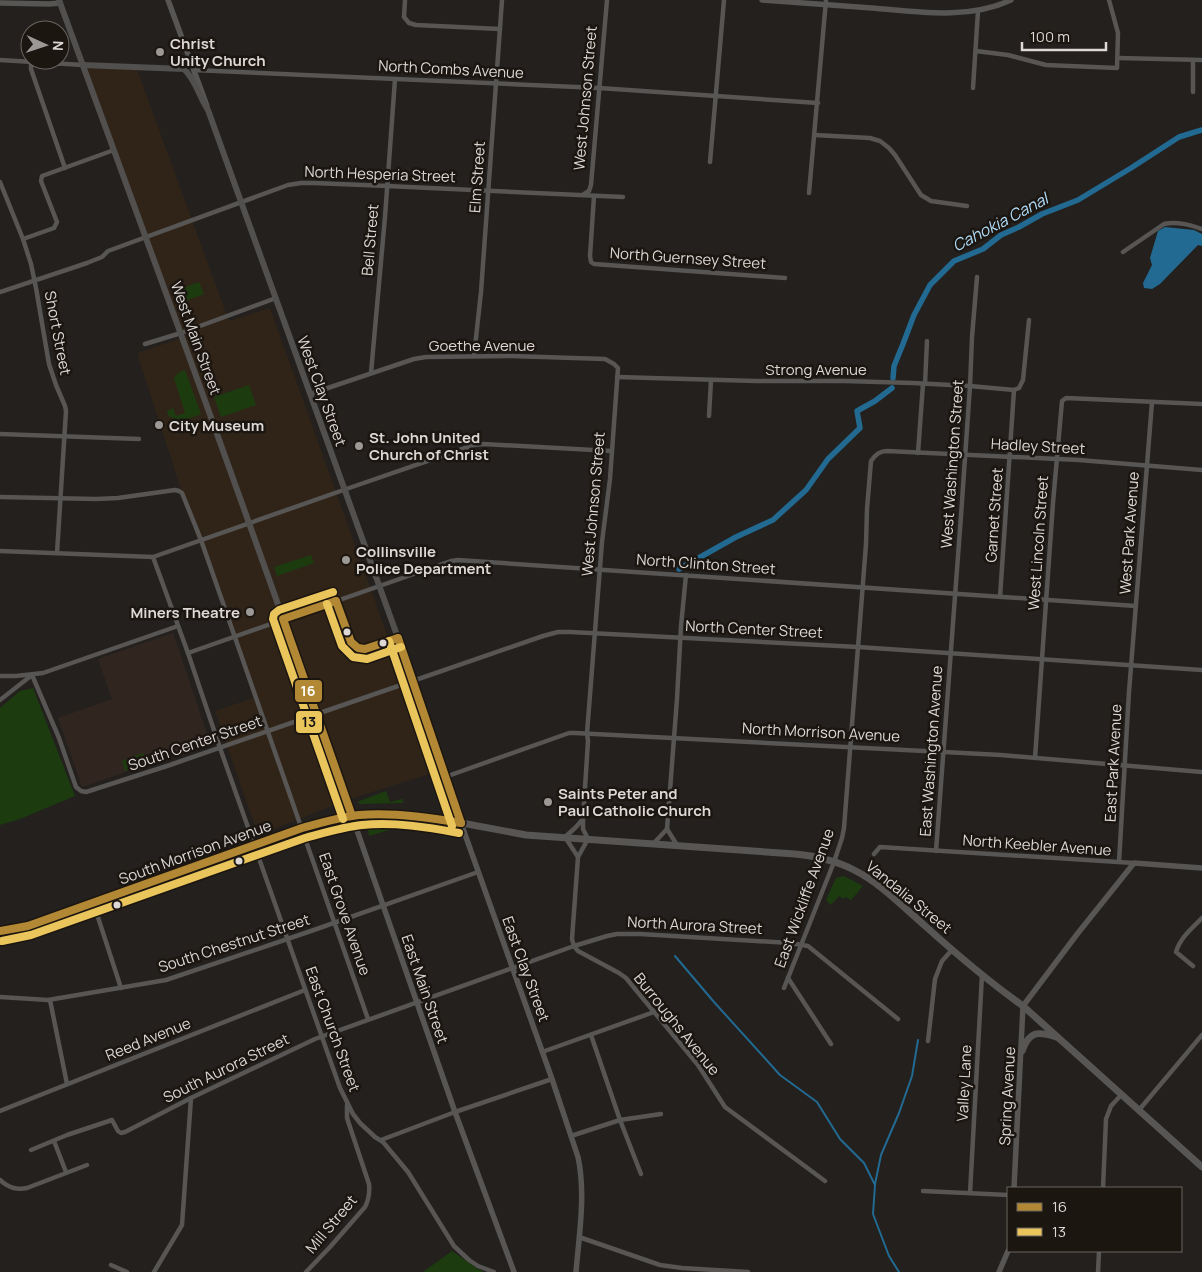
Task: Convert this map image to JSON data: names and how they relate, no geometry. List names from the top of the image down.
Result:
{
  "streets": {
    "main road": [
      "North Combs Avenue",
      "West Main Street",
      "West Clay Street",
      "South Morrison Avenue",
      "Vandalia Street",
      "East Clay Street",
      "East Main Street"
    ],
    "street": [
      "West Johnson Street",
      "North Hesperia Street",
      "Elm Street",
      "Bell Street",
      "North Guernsey Street",
      "Short Street",
      "Goethe Avenue",
      "Strong Avenue",
      "Hadley Street",
      "West Washington Street",
      "Garnet Street",
      "West Park Avenue",
      "West Lincoln Street",
      "North Clinton Street",
      "North Center Street",
      "North Morrison Avenue",
      "South Center Street",
      "East Washington Avenue",
      "East Park Avenue",
      "North Keebler Avenue",
      "East Wickliffe Avenue",
      "East Grove Avenue",
      "North Aurora Street",
      "South Chestnut Street",
      "Burroughs Avenue",
      "East Church Street",
      "Reed Avenue",
      "South Aurora Street",
      "Valley Lane",
      "Spring Avenue",
      "Mill Street"
    ]
  },
  "crossings": [
    ["North Combs Avenue", "West Johnson Street"],
    ["North Combs Avenue", "Elm Street"],
    ["North Combs Avenue", "Bell Street"],
    ["North Combs Avenue", "West Main Street"],
    ["North Combs Avenue", "West Clay Street"],
    ["West Johnson Street", "North Hesperia Street"],
    ["West Johnson Street", "Goethe Avenue"],
    ["West Johnson Street", "Strong Avenue"],
    ["West Johnson Street", "North Clinton Street"],
    ["West Johnson Street", "North Center Street"],
    ["West Johnson Street", "North Morrison Avenue"],
    ["North Hesperia Street", "Elm Street"],
    ["North Hesperia Street", "Bell Street"],
    ["North Hesperia Street", "North Guernsey Street"],
    ["North Hesperia Street", "Short Street"],
    ["North Hesperia Street", "West Main Street"],
    ["North Hesperia Street", "West Clay Street"],
    ["Elm Street", "Goethe Avenue"],
    ["Bell Street", "Goethe Avenue"],
    ["Short Street", "East Grove Avenue"],
    ["West Main Street", "North Clinton Street"],
    ["West Main Street", "North Center Street"],
    ["West Main Street", "South Center Street"],
    ["West Main Street", "East Main Street"],
    ["Goethe Avenue", "Strong Avenue"],
    ["Goethe Avenue", "West Clay Street"],
    ["Strong Avenue", "West Washington Street"],
    ["Strong Avenue", "Garnet Street"],
    ["West Clay Street", "North Clinton Street"],
    ["West Clay Street", "North Center Street"],
    ["West Clay Street", "East Clay Street"],
    ["Hadley Street", "West Washington Street"],
    ["Hadley Street", "Garnet Street"],
    ["Hadley Street", "West Park Avenue"],
    ["Hadley Street", "West Lincoln Street"],
    ["Hadley Street", "East Wickliffe Avenue"],
    ["West Washington Street", "North Clinton Street"],
    ["West Washington Street", "North Center Street"],
    ["West Washington Street", "East Washington Avenue"],
    ["Garnet Street", "North Clinton Street"],
    ["West Park Avenue", "West Lincoln Street"],
    ["West Park Avenue", "North Clinton Street"],
    ["West Park Avenue", "North Center Street"],
    ["West Park Avenue", "East Park Avenue"],
    ["West Lincoln Street", "North Clinton Street"],
    ["West Lincoln Street", "North Center Street"],
    ["West Lincoln Street", "North Morrison Avenue"],
    ["North Clinton Street", "East Wickliffe Avenue"],
    ["North Clinton Street", "East Grove Avenue"],
    ["North Clinton Street", "East Church Street"],
    ["North Center Street", "South Center Street"],
    ["North Center Street", "East Washington Avenue"],
    ["North Center Street", "East Park Avenue"],
    ["North Center Street", "East Wickliffe Avenue"],
    ["North Center Street", "East Clay Street"],
    ["North Center Street", "East Main Street"],
    ["North Morrison Avenue", "East Washington Avenue"],
    ["North Morrison Avenue", "East Park Avenue"],
    ["North Morrison Avenue", "East Wickliffe Avenue"],
    ["North Morrison Avenue", "East Clay Street"],
    ["South Center Street", "East Grove Avenue"],
    ["South Center Street", "East Main Street"],
    ["South Center Street", "East Church Street"],
    ["East Washington Avenue", "North Keebler Avenue"],
    ["East Park Avenue", "North Keebler Avenue"],
    ["South Morrison Avenue", "Vandalia Street"],
    ["South Morrison Avenue", "East Grove Avenue"],
    ["South Morrison Avenue", "East Clay Street"],
    ["South Morrison Avenue", "East Main Street"],
    ["South Morrison Avenue", "East Church Street"],
    ["Vandalia Street", "East Wickliffe Avenue"],
    ["Vandalia Street", "East Clay Street"],
    ["Vandalia Street", "Valley Lane"],
    ["Vandalia Street", "Spring Avenue"],
    ["East Wickliffe Avenue", "North Aurora Street"],
    ["East Grove Avenue", "South Chestnut Street"],
    ["East Grove Avenue", "South Aurora Street"],
    ["North Aurora Street", "East Clay Street"],
    ["North Aurora Street", "East Main Street"],
    ["North Aurora Street", "Burroughs Avenue"],
    ["North Aurora Street", "South Aurora Street"],
    ["South Chestnut Street", "East Clay Street"],
    ["South Chestnut Street", "East Main Street"],
    ["South Chestnut Street", "East Church Street"],
    ["East Main Street", "South Aurora Street"],
    ["East Church Street", "Reed Avenue"],
    ["East Church Street", "South Aurora Street"],
    ["East Church Street", "Mill Street"]
  ],
  "water": ["Cahokia Canal"],
  "places": [
    "Christ Unity Church",
    "City Museum",
    "St. John United Church of Christ",
    "Collinsville Police Department",
    "Miners Theatre",
    "Saints Peter and Paul Catholic Church"
  ],
  "lines": ["transit line 13", "transit line 16"],
  "legend": ["16", "13"],
  "scale_bar": "100 m",
  "north": "right"
}
